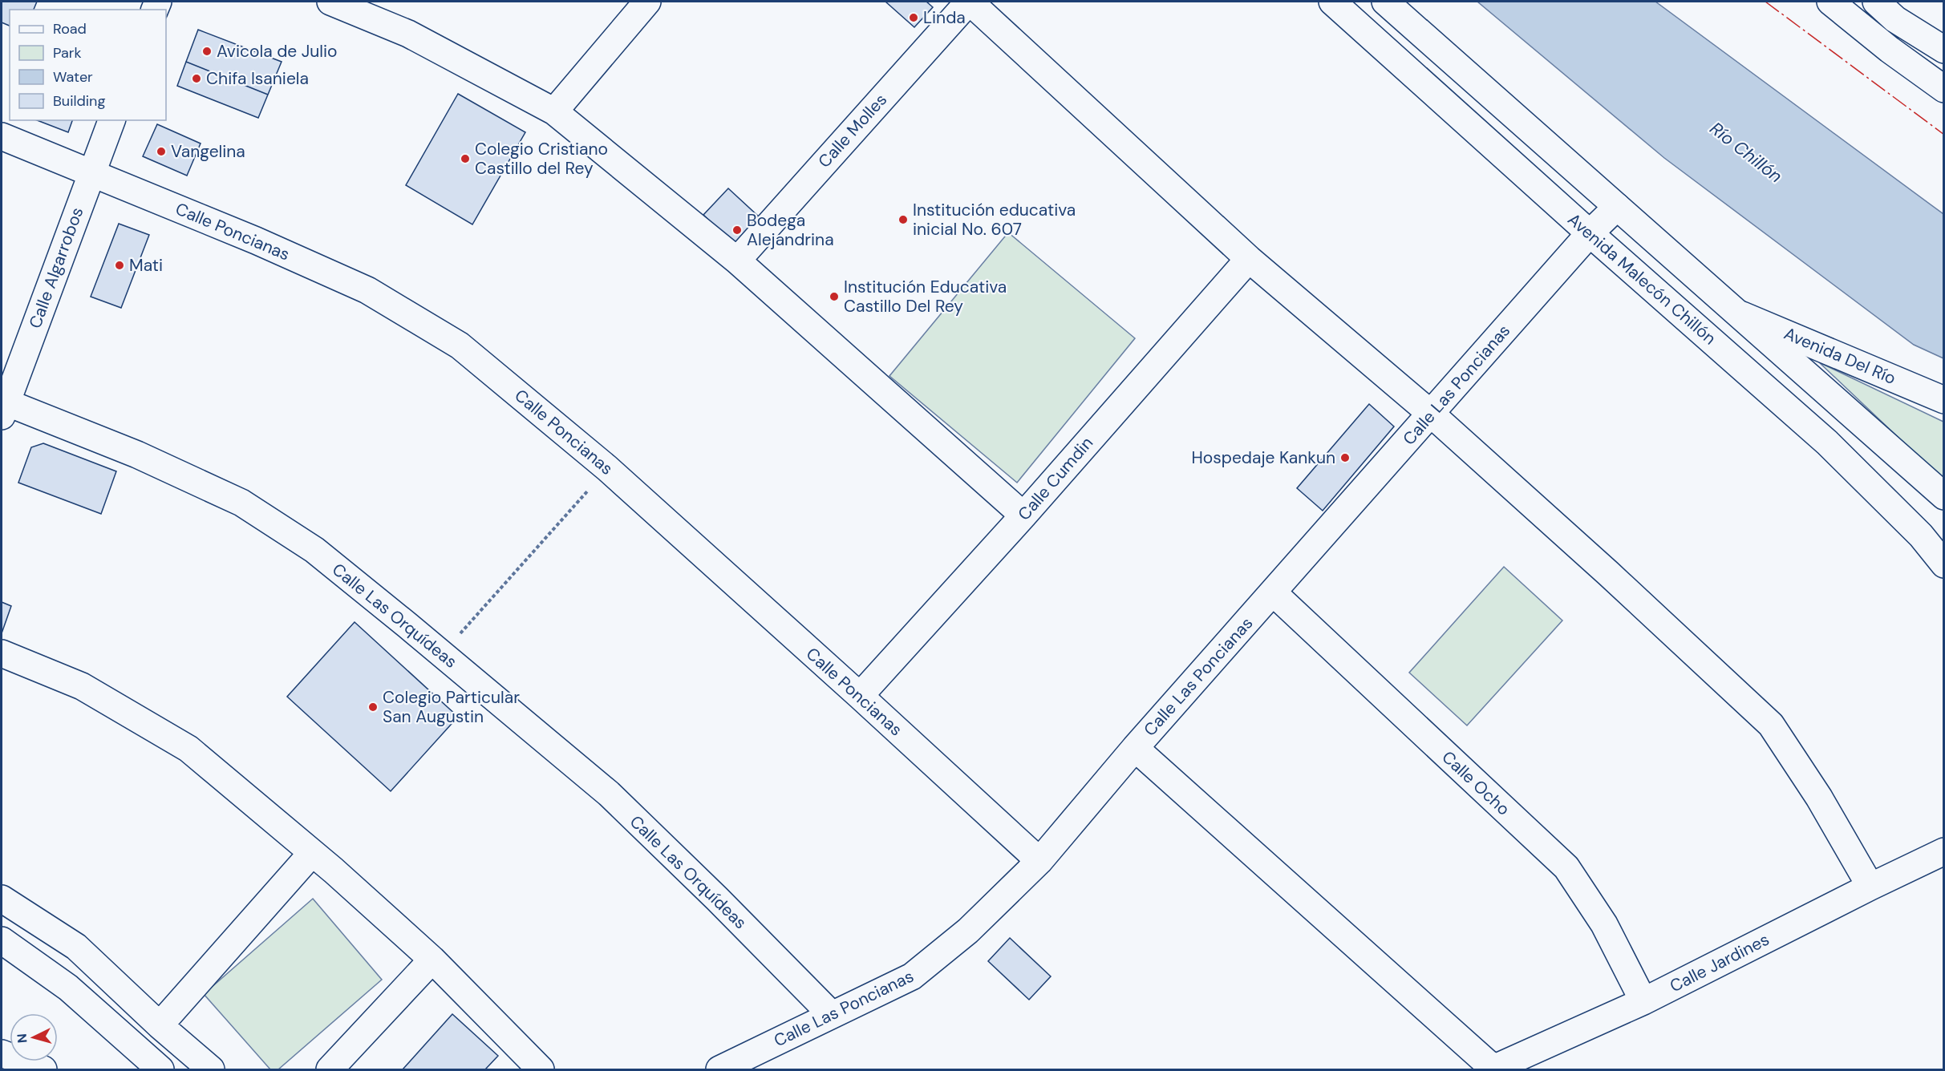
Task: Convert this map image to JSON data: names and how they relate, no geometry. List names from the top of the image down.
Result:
{
  "streets": {
    "street": [
      "Calle Molles",
      "Calle Poncianas",
      "Calle Algarrobos",
      "Avenida Malecón Chillón",
      "Avenida Del Río",
      "Calle Las Poncianas",
      "Calle Cumdin",
      "Calle Las Orquídeas",
      "Calle Ocho",
      "Calle Jardines"
    ]
  },
  "crossings": [
    ["Calle Poncianas", "Calle Algarrobos"],
    ["Calle Poncianas", "Calle Las Poncianas"],
    ["Calle Poncianas", "Calle Cumdin"],
    ["Calle Algarrobos", "Calle Las Orquídeas"],
    ["Avenida Malecón Chillón", "Calle Las Poncianas"],
    ["Calle Las Poncianas", "Calle Las Orquídeas"],
    ["Calle Las Poncianas", "Calle Ocho"],
    ["Calle Ocho", "Calle Jardines"]
  ],
  "water": ["Río Chillón"],
  "places": [
    "Linda",
    "Avicola de Julio",
    "Chifa Isaniela",
    "Vangelina",
    "Colegio Cristiano Castillo del Rey",
    "Institución educativa inicial No. 607",
    "Bodega Alejandrina",
    "Mati",
    "Institución Educativa Castillo Del Rey",
    "Hospedaje Kankun",
    "Colegio Particular San Augustin"
  ],
  "legend": [
    "Road",
    "Park",
    "Water",
    "Building"
  ],
  "north": "left"
}
